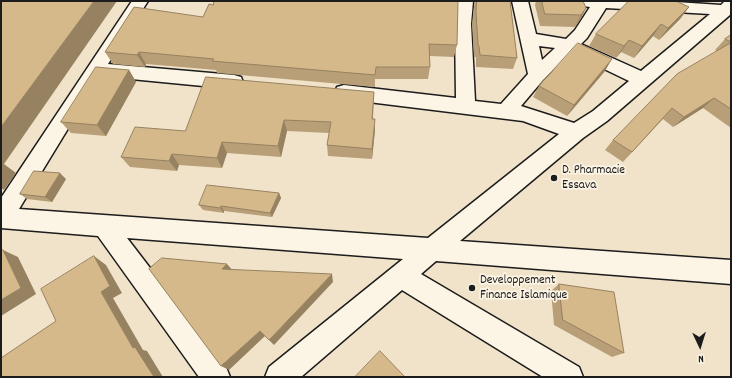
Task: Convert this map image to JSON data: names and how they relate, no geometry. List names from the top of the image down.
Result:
{
  "places": ["D. Pharmacie Essava", "Developpement Finance Islamique"],
  "north": "bottom"
}
